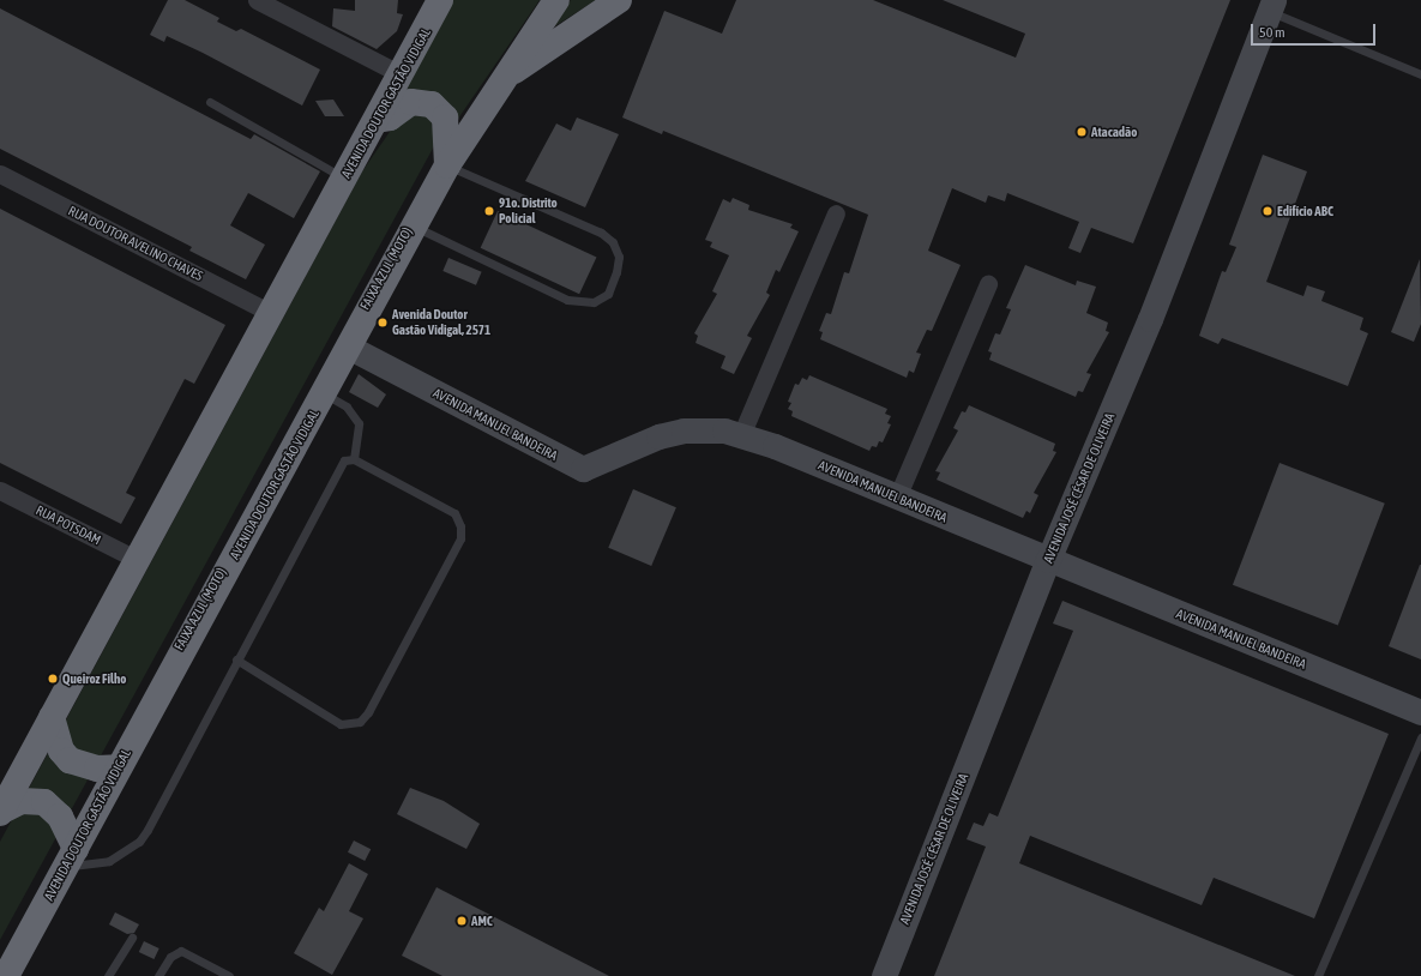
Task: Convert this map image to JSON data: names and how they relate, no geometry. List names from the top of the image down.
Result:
{
  "streets": {
    "highway": ["AVENIDA DOUTOR GASTÃO VIDIGAL"],
    "street": [
      "RUA DOUTOR AVELINO CHAVES",
      "FAIXA AZUL (MOTO)",
      "AVENIDA MANUEL BANDEIRA",
      "AVENIDA JOSÉ CÉSAR DE OLIVEIRA",
      "RUA POTSDAM"
    ]
  },
  "crossings": [
    ["AVENIDA DOUTOR GASTÃO VIDIGAL", "RUA DOUTOR AVELINO CHAVES"],
    ["AVENIDA DOUTOR GASTÃO VIDIGAL", "FAIXA AZUL (MOTO)"],
    ["AVENIDA DOUTOR GASTÃO VIDIGAL", "AVENIDA MANUEL BANDEIRA"],
    ["AVENIDA DOUTOR GASTÃO VIDIGAL", "RUA POTSDAM"],
    ["AVENIDA MANUEL BANDEIRA", "AVENIDA JOSÉ CÉSAR DE OLIVEIRA"]
  ],
  "places": [
    "Atacadão",
    "91o. Distrito Policial",
    "Edifício ABC",
    "Avenida Doutor Gastão Vidigal, 2571",
    "Queiroz Filho",
    "AMC"
  ],
  "scale_bar": "50 m"
}
